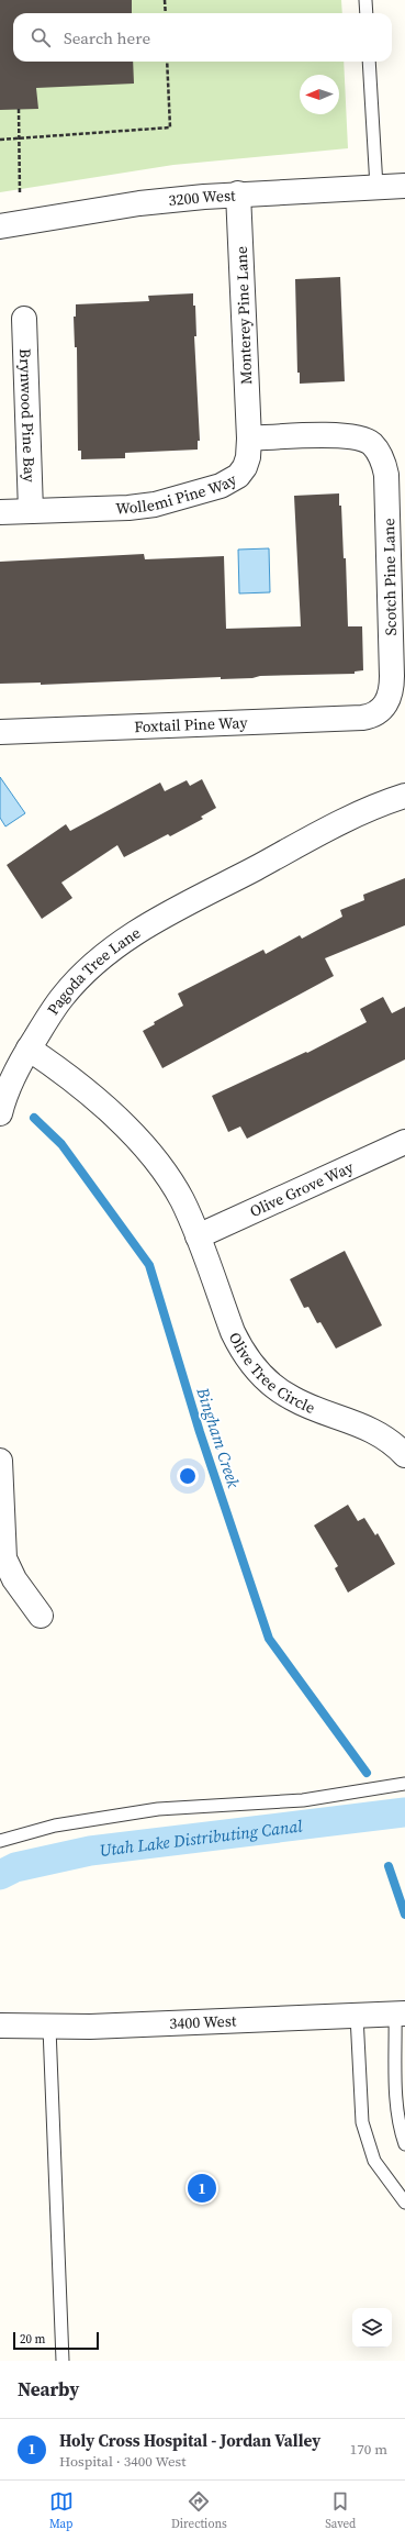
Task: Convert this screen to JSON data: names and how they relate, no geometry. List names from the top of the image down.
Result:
{
  "streets": {
    "street": [
      "3200 West",
      "Monterey Pine Lane",
      "Brynwood Pine Bay",
      "Wollemi Pine Way",
      "Scotch Pine Lane",
      "Foxtail Pine Way",
      "Pagoda Tree Lane",
      "Olive Grove Way",
      "Olive Tree Circle",
      "3400 West"
    ]
  },
  "crossings": [
    ["3200 West", "Monterey Pine Lane"],
    ["Monterey Pine Lane", "Wollemi Pine Way"],
    ["Monterey Pine Lane", "Scotch Pine Lane"],
    ["Brynwood Pine Bay", "Wollemi Pine Way"],
    ["Wollemi Pine Way", "Scotch Pine Lane"],
    ["Scotch Pine Lane", "Foxtail Pine Way"],
    ["Olive Grove Way", "Olive Tree Circle"]
  ],
  "water": ["Bingham Creek", "Utah Lake Distributing Canal"],
  "scale_bar": "20 m",
  "north": "left",
  "page": {
    "search": "Search here",
    "pins": "1",
    "scale": "20 m",
    "heading": "Nearby",
    "list": [
      {
        "mark": "1",
        "name": "Holy Cross Hospital - Jordan Valley",
        "note": "Hospital · 3400 West",
        "value": "170 m"
      }
    ],
    "nav": ["Map", "Directions", "Saved"]
  }
}
